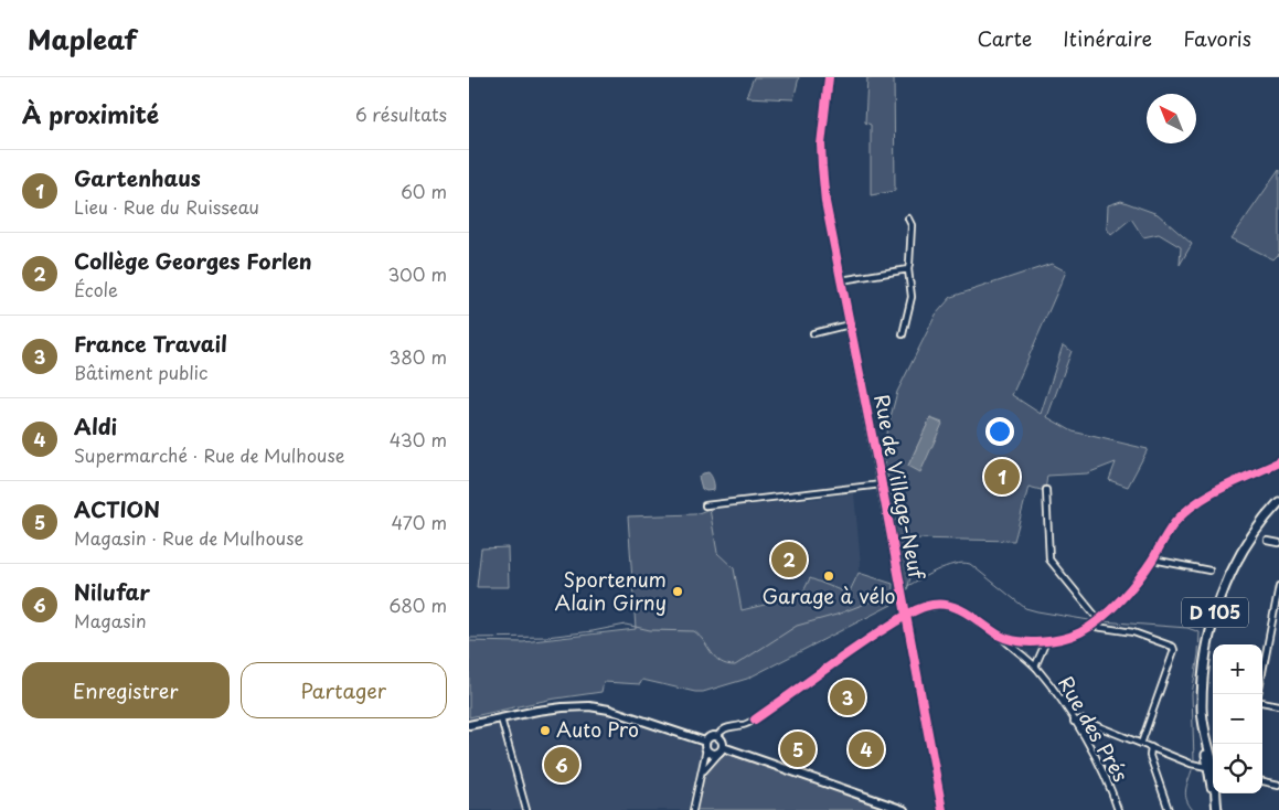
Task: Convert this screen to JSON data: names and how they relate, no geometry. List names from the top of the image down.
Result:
{
  "streets": {
    "main road": ["D 105"],
    "street": ["Rue de Village-Neuf", "Rue des Prés"]
  },
  "places": ["Garage à vélo", "Sportenum Alain Girny", "Auto Pro"],
  "north": "top left",
  "page": {
    "header": "Mapleaf",
    "nav": ["Carte", "Itinéraire", "Favoris"],
    "heading": ["À proximité", "6 résultats"],
    "list": [
      {
        "mark": "1",
        "name": "Gartenhaus",
        "note": "Lieu · Rue du Ruisseau",
        "value": "60 m"
      },
      {
        "mark": "2",
        "name": "Collège Georges Forlen",
        "note": "École",
        "value": "300 m"
      },
      {
        "mark": "3",
        "name": "France Travail",
        "note": "Bâtiment public",
        "value": "380 m"
      },
      {
        "mark": "4",
        "name": "Aldi",
        "note": "Supermarché · Rue de Mulhouse",
        "value": "430 m"
      },
      {
        "mark": "5",
        "name": "ACTION",
        "note": "Magasin · Rue de Mulhouse",
        "value": "470 m"
      },
      {
        "mark": "6",
        "name": "Nilufar",
        "note": "Magasin",
        "value": "680 m"
      }
    ],
    "pins": [
      "1",
      "2",
      "3",
      "4",
      "5",
      "6"
    ],
    "map_buttons": ["+", "−"],
    "buttons": ["Enregistrer", "Partager"]
  }
}
